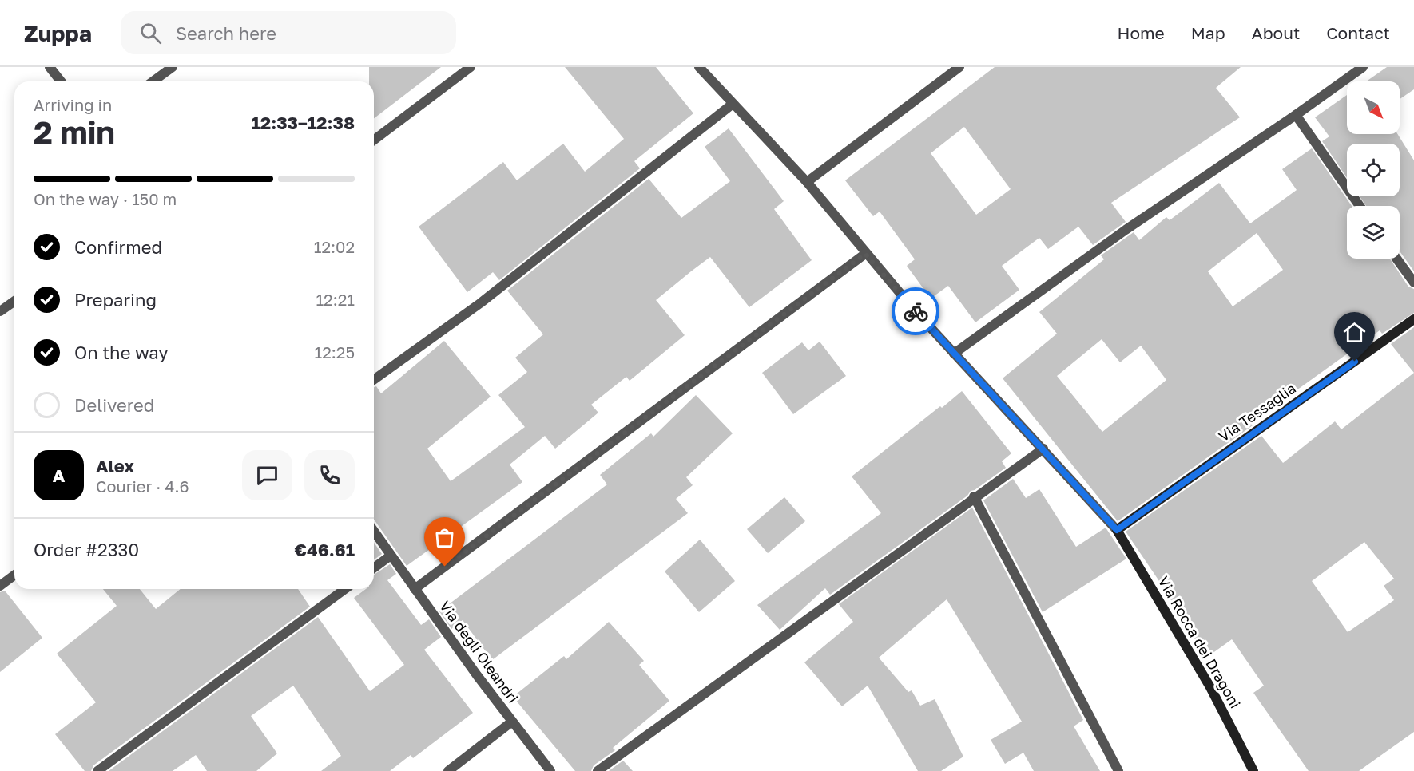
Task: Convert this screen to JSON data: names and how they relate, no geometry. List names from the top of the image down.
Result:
{
  "streets": {
    "street": ["Via Tessaglia", "Via Rocca dei Dragoni", "Via degli Oleandri"]
  },
  "crossings": [
    ["Via Tessaglia", "Via Rocca dei Dragoni"]
  ],
  "north": "bottom right",
  "page": {
    "header": "Zuppa",
    "search": "Search here",
    "nav": [
      "Home",
      "Map",
      "About",
      "Contact"
    ],
    "heading": ["2 min", "Arriving in", "12:33–12:38"],
    "panel": [
      "Alex",
      "Courier · 4.6",
      "Order #2330",
      "€46.61"
    ],
    "bar": "On the way · 150 m",
    "list": [
      ["Confirmed", "12:02"],
      ["Preparing", "12:21"],
      ["On the way", "12:25"],
      "Delivered"
    ],
    "round": "A"
  }
}
